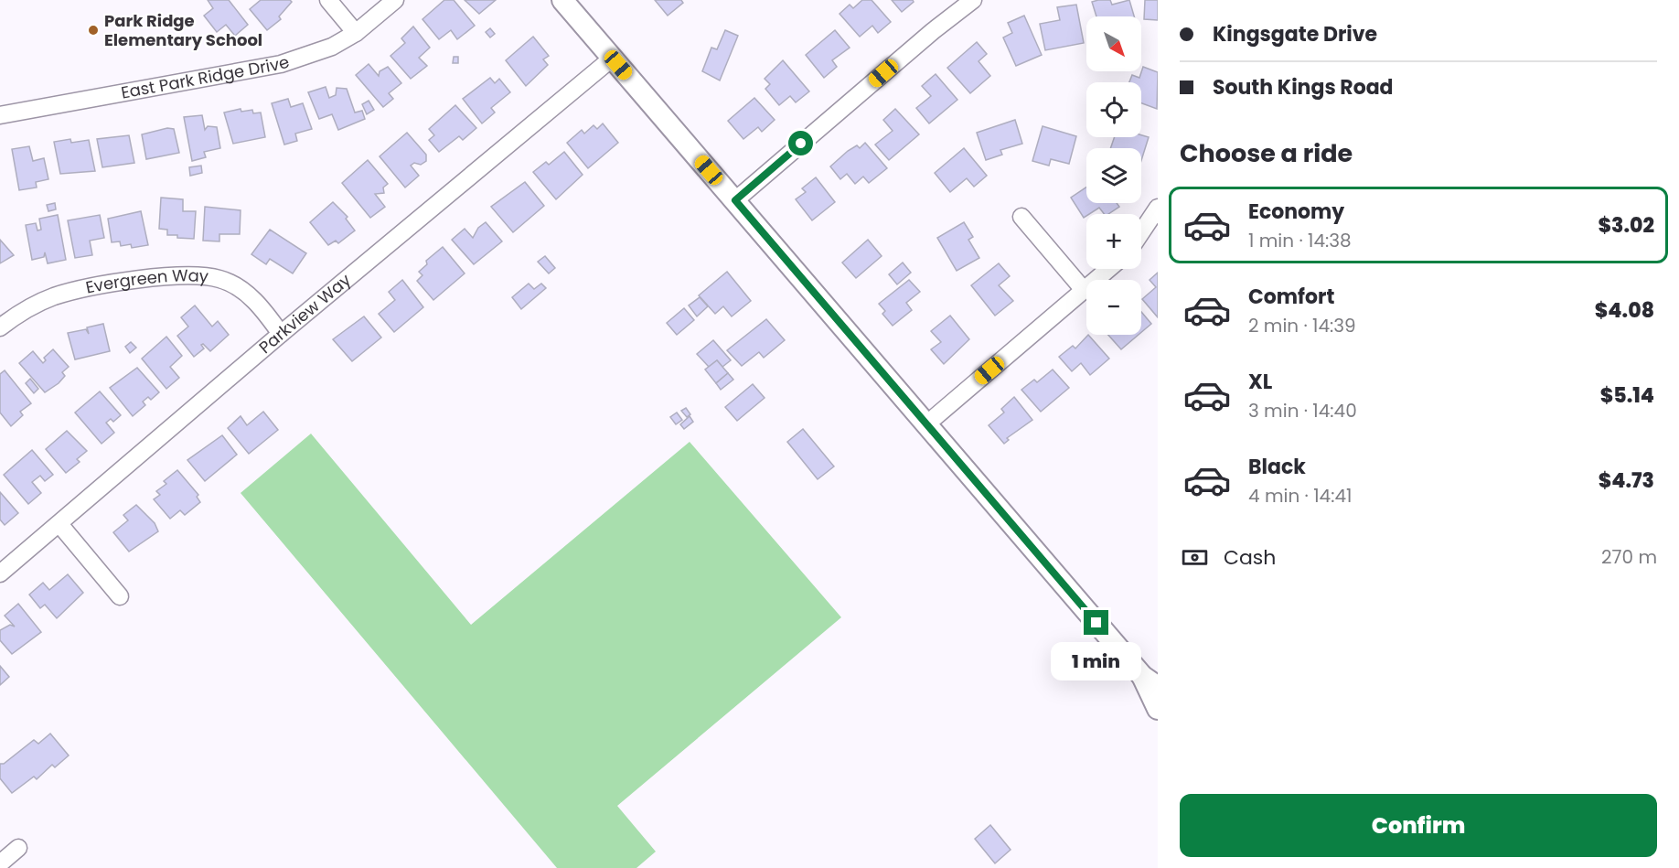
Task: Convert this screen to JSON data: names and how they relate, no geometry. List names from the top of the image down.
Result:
{
  "streets": {
    "street": ["East Park Ridge Drive", "Evergreen Way", "Parkview Way"]
  },
  "crossings": [
    ["Evergreen Way", "Parkview Way"]
  ],
  "places": ["Park Ridge Elementary School"],
  "north": "bottom right",
  "page": {
    "banner": ["Kingsgate Drive", "South Kings Road"],
    "map_buttons": ["+", "−"],
    "heading": "Choose a ride",
    "list": [
      {
        "name": "Economy",
        "note": "1 min · 14:38",
        "value": "$3.02"
      },
      {
        "name": "Comfort",
        "note": "2 min · 14:39",
        "value": "$4.08"
      },
      {
        "name": "XL",
        "note": "3 min · 14:40",
        "value": "$5.14"
      },
      {
        "name": "Black",
        "note": "4 min · 14:41",
        "value": "$4.73"
      }
    ],
    "pay": ["Cash", "270 m"],
    "bubble": "1 min",
    "buttons": "Confirm"
  }
}
